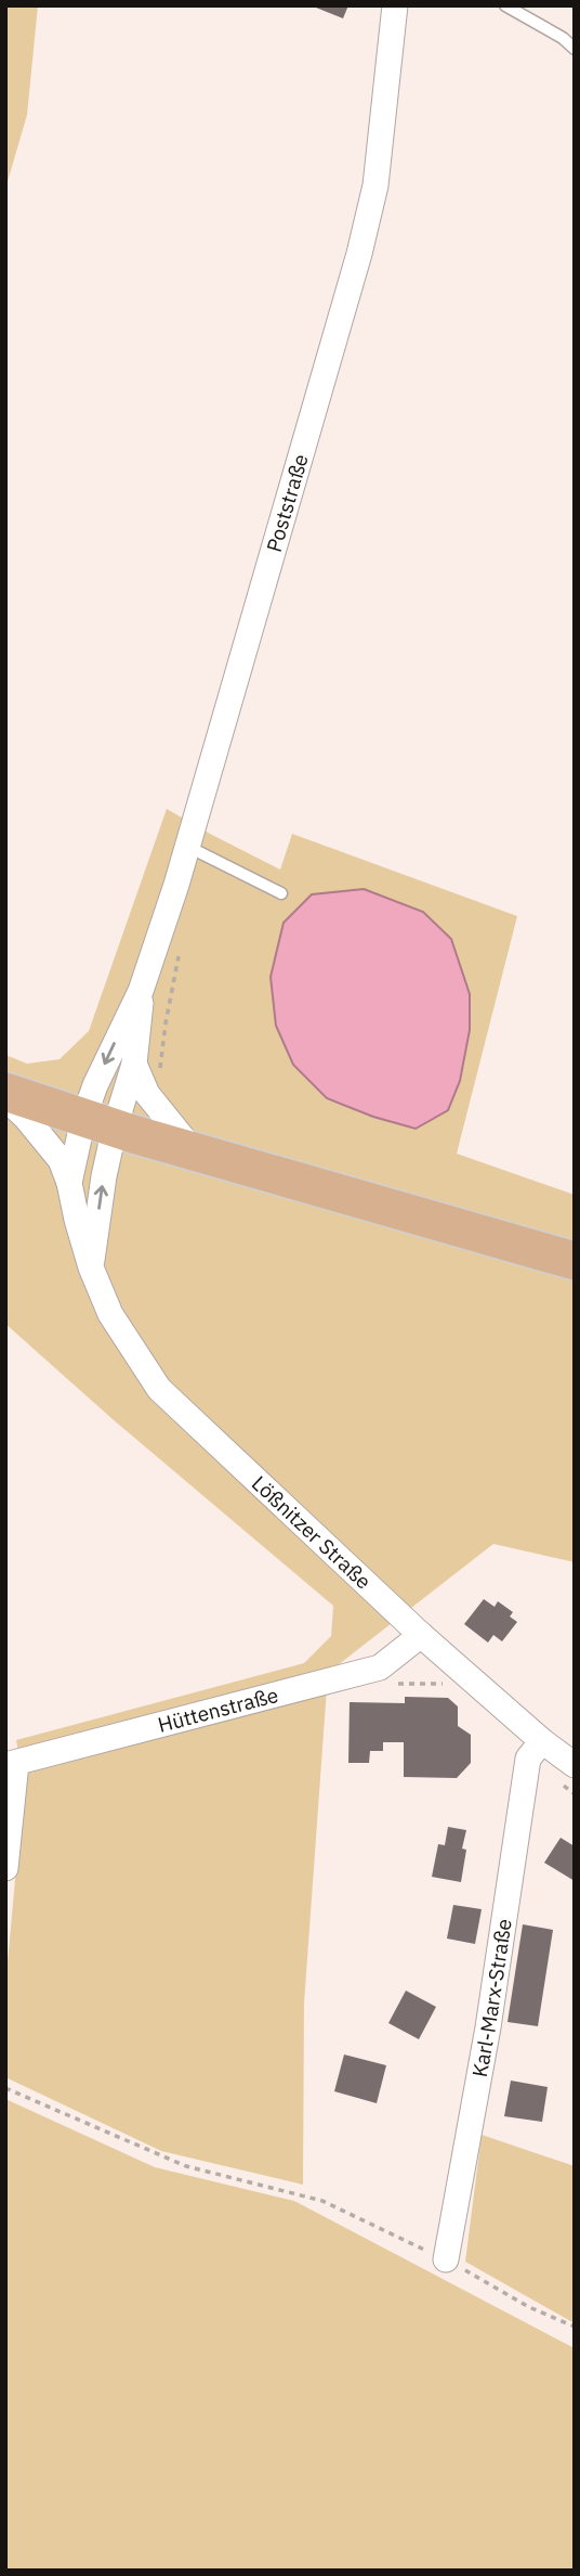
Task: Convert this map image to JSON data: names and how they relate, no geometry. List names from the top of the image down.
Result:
{
  "streets": {
    "street": [
      "Poststraße",
      "Lößnitzer Straße",
      "Hüttenstraße",
      "Karl-Marx-Straße"
    ]
  },
  "crossings": [
    ["Poststraße", "Lößnitzer Straße"],
    ["Lößnitzer Straße", "Hüttenstraße"],
    ["Lößnitzer Straße", "Karl-Marx-Straße"]
  ]
}
